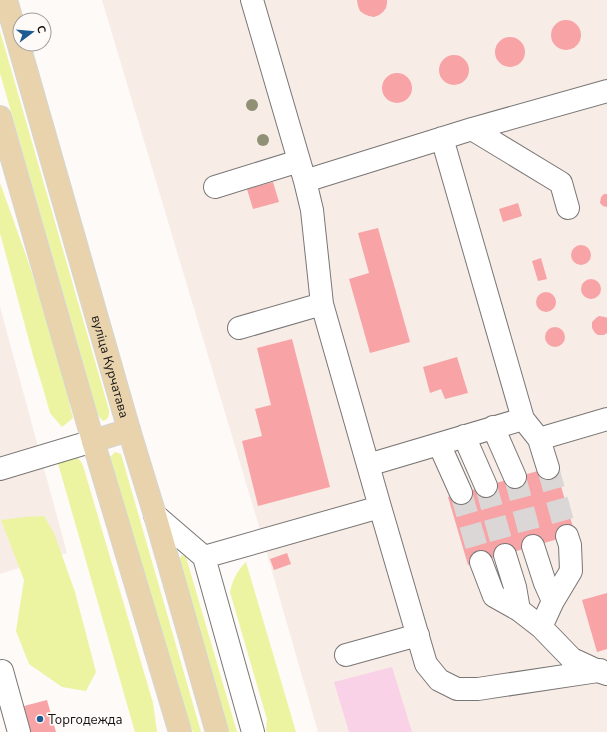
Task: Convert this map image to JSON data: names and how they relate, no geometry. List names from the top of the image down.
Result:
{
  "streets": {
    "main road": ["вуліца Курчатава"]
  },
  "places": ["Торгодежда"],
  "north": "right"
}
